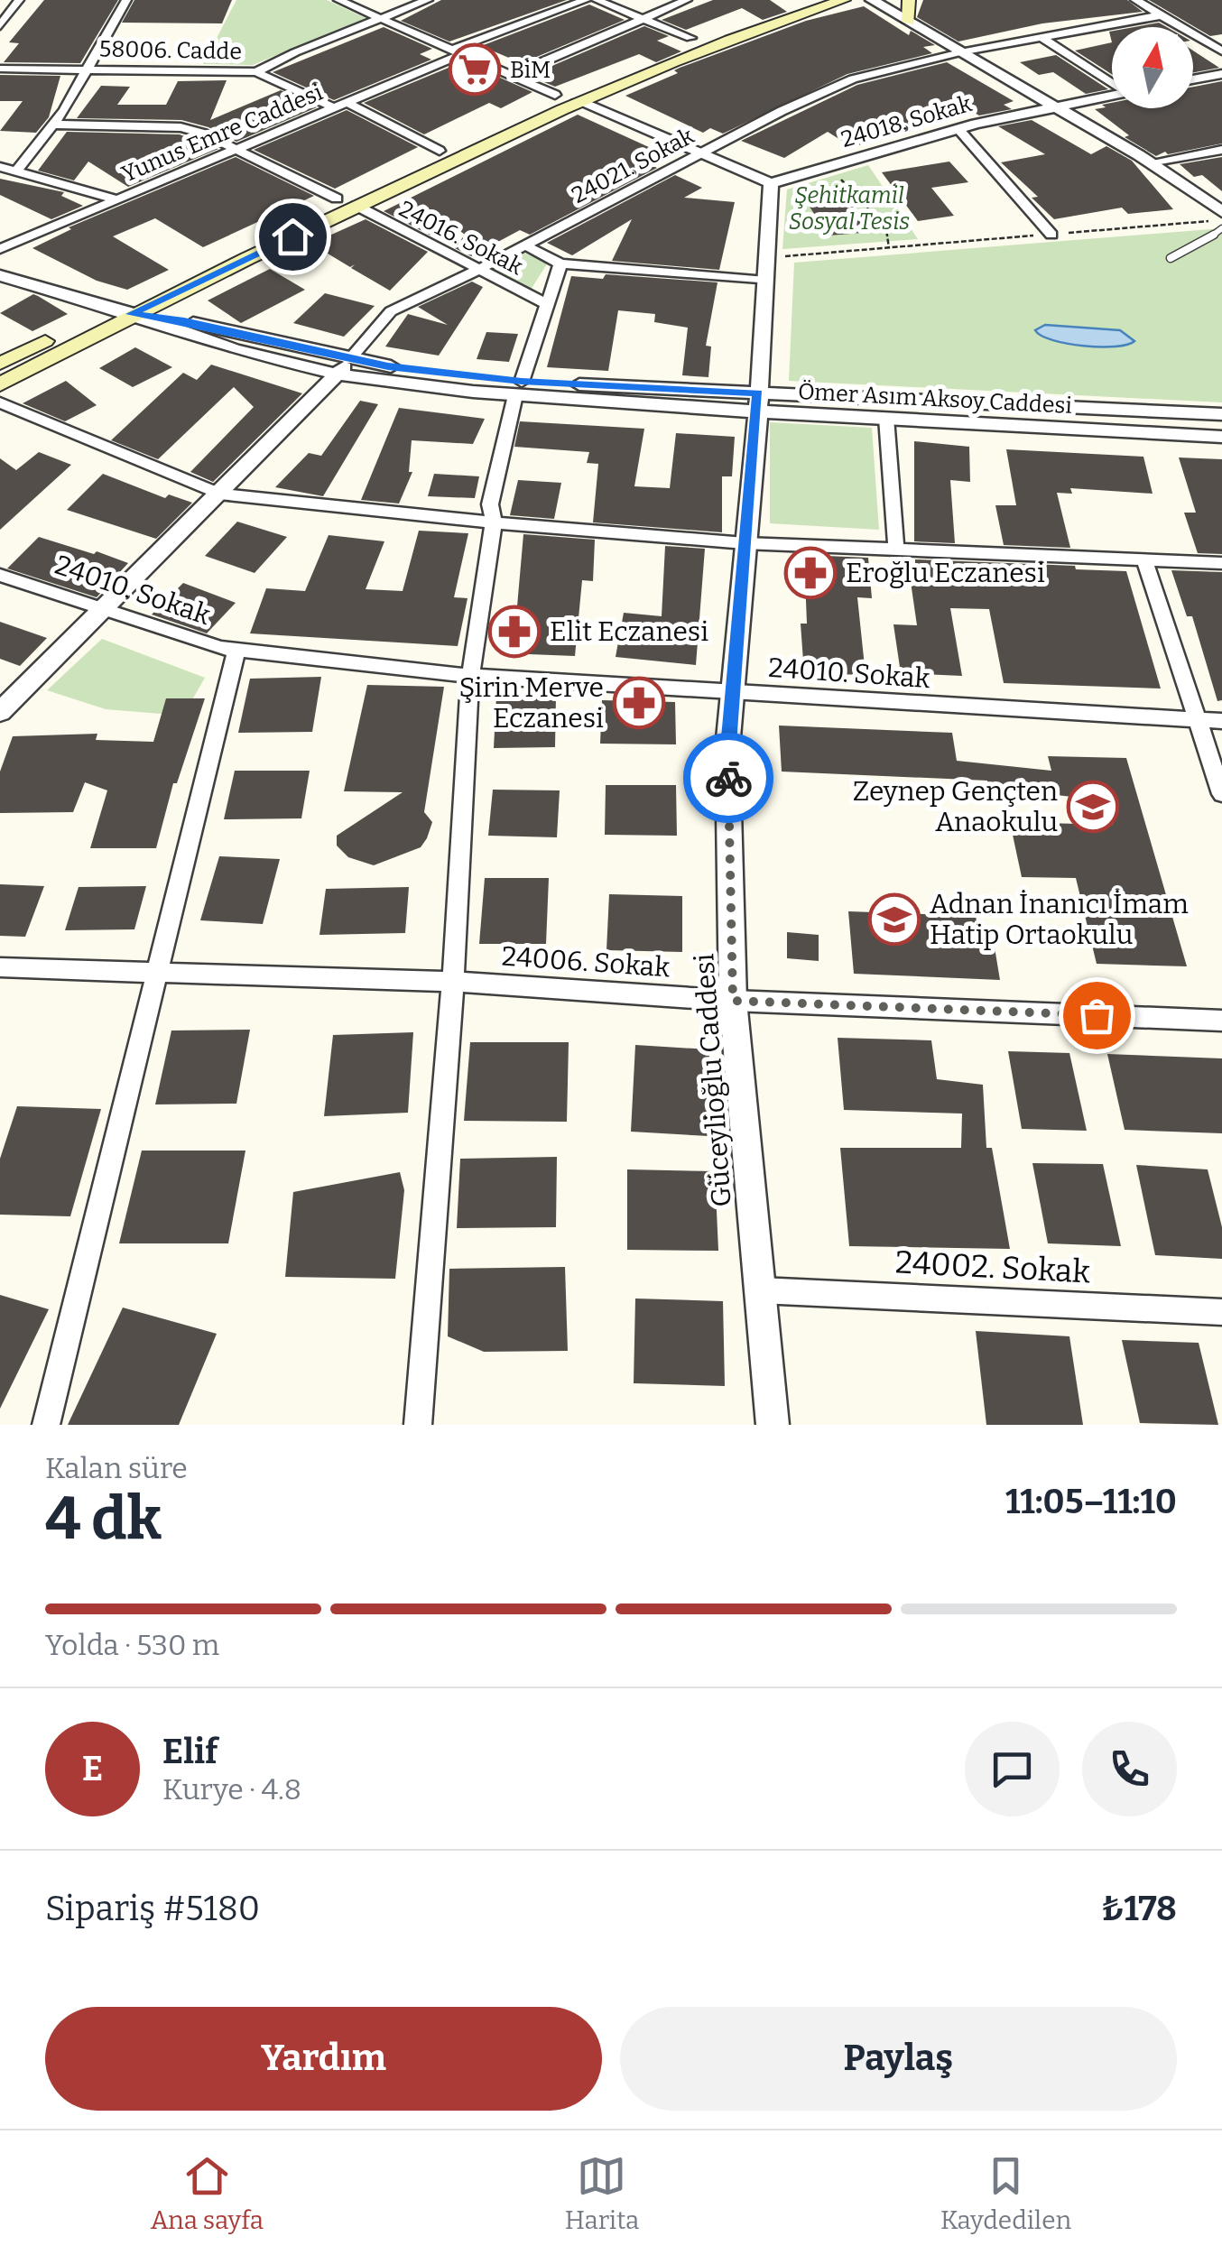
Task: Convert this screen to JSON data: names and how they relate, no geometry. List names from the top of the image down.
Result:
{
  "streets": {
    "street": [
      "58006. Cadde",
      "24018. Sokak",
      "Yunus Emre Caddesi",
      "24021. Sokak",
      "24016. Sokak",
      "Ömer Asım Aksoy Caddesi",
      "24010. Sokak",
      "24006. Sokak",
      "Güceylioğlu Caddesi",
      "24002. Sokak"
    ]
  },
  "crossings": [
    ["58006. Cadde", "Yunus Emre Caddesi"],
    ["24018. Sokak", "Güceylioğlu Caddesi"],
    ["24021. Sokak", "24016. Sokak"],
    ["24021. Sokak", "Ömer Asım Aksoy Caddesi"],
    ["Ömer Asım Aksoy Caddesi", "Güceylioğlu Caddesi"],
    ["24010. Sokak", "Güceylioğlu Caddesi"],
    ["24006. Sokak", "Güceylioğlu Caddesi"],
    ["Güceylioğlu Caddesi", "24002. Sokak"]
  ],
  "parks": ["Şehitkamil Sosyal Tesis"],
  "places": {
    "supermarket": ["BiM"],
    "pharmacy": ["Eroğlu Eczanesi", "Elit Eczanesi", "Şirin Merve Eczanesi"],
    "school or university": ["Zeynep Gençten Anaokulu", "Adnan İnanıcı İmam Hatip Ortaokulu"]
  },
  "north": "top",
  "page": {
    "heading": ["4 dk", "Kalan süre", "11:05–11:10"],
    "panel": [
      "Elif",
      "Kurye · 4.8",
      "Sipariş #5180",
      "₺178"
    ],
    "bar": "Yolda · 530 m",
    "round": "E",
    "buttons": ["Yardım", "Paylaş"],
    "tabs": ["Ana sayfa", "Harita", "Kaydedilen"]
  }
}
